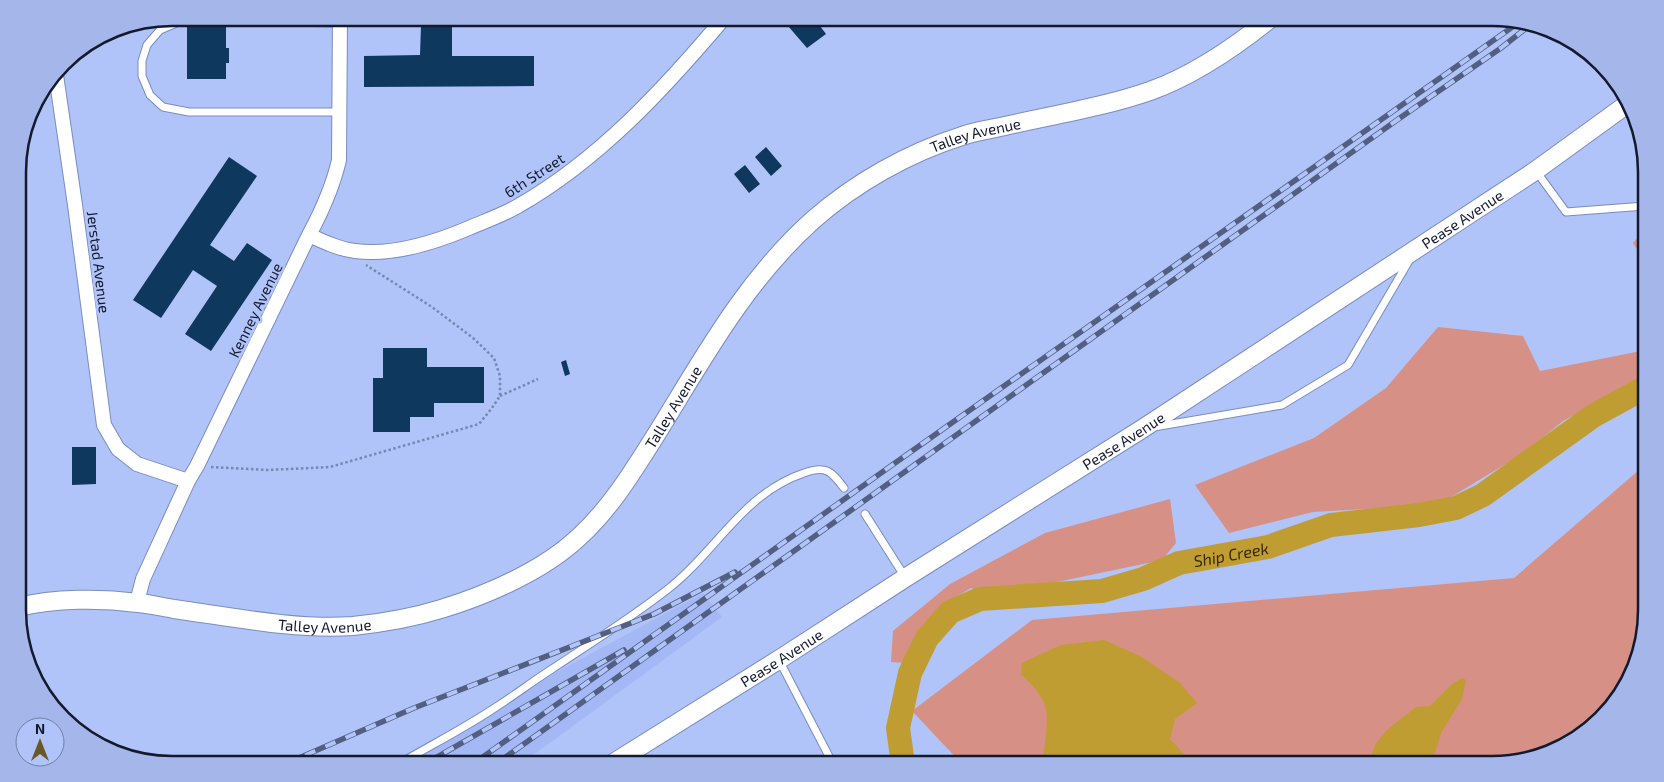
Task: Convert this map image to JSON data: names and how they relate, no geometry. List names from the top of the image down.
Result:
{
  "streets": {
    "street": [
      "Talley Avenue",
      "6th Street",
      "Pease Avenue",
      "Jerstad Avenue",
      "Kenney Avenue"
    ]
  },
  "crossings": [
    ["Talley Avenue", "Kenney Avenue"],
    ["6th Street", "Kenney Avenue"],
    ["Jerstad Avenue", "Kenney Avenue"]
  ],
  "water": ["Ship Creek"],
  "north": "top"
}
